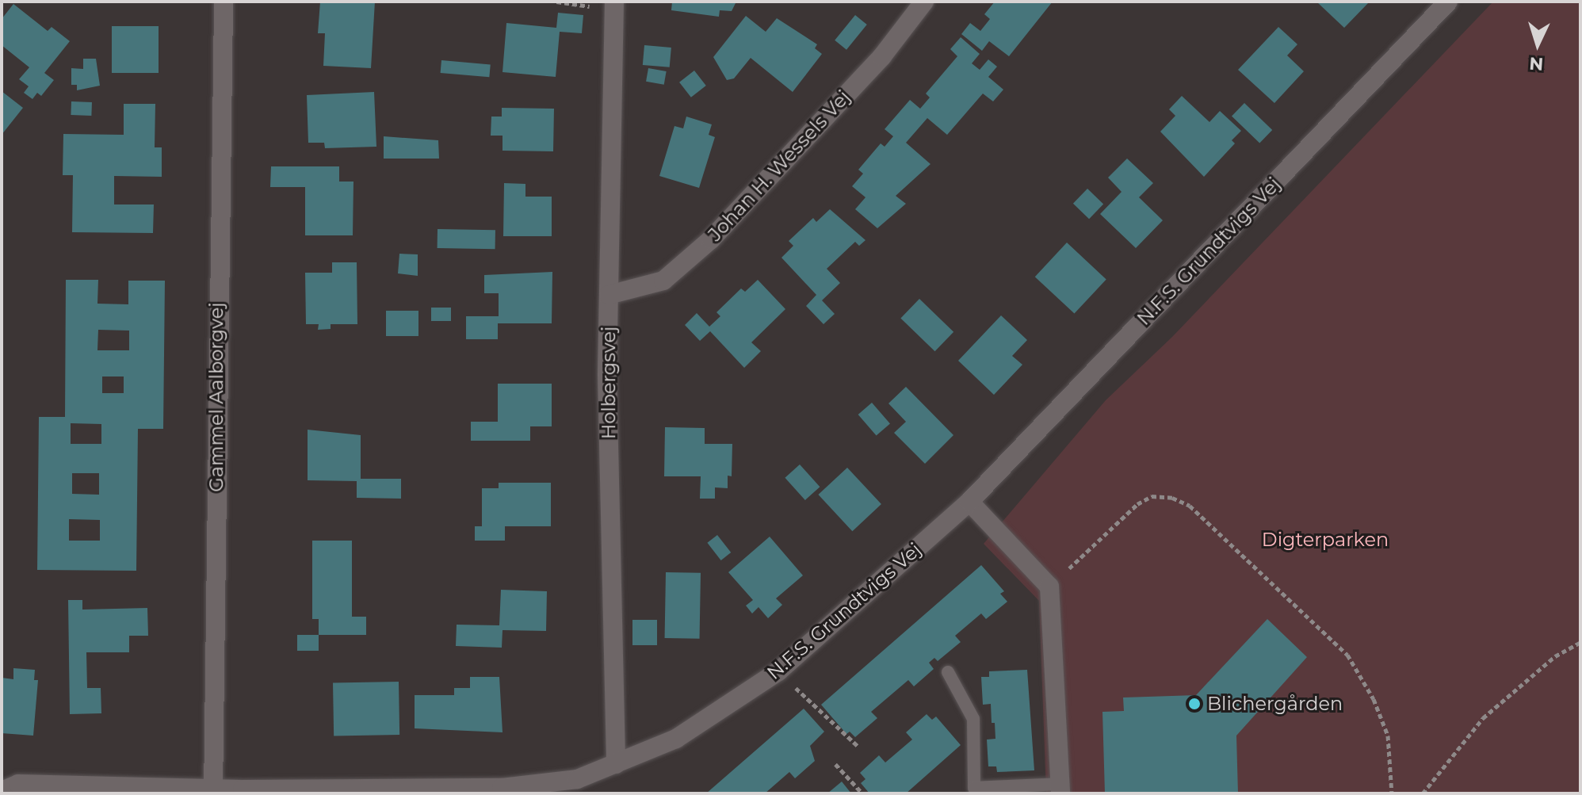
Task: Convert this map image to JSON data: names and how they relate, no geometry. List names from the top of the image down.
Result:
{
  "streets": {
    "street": [
      "Johan H. Wessels Vej",
      "N.F.S. Grundtvigs Vej",
      "Holbergsvej",
      "Gammel Aalborgvej"
    ]
  },
  "crossings": [
    ["Johan H. Wessels Vej", "Holbergsvej"],
    ["N.F.S. Grundtvigs Vej", "Holbergsvej"],
    ["N.F.S. Grundtvigs Vej", "Gammel Aalborgvej"]
  ],
  "parks": ["Digterparken"],
  "places": ["Blichergården"],
  "north": "bottom"
}
